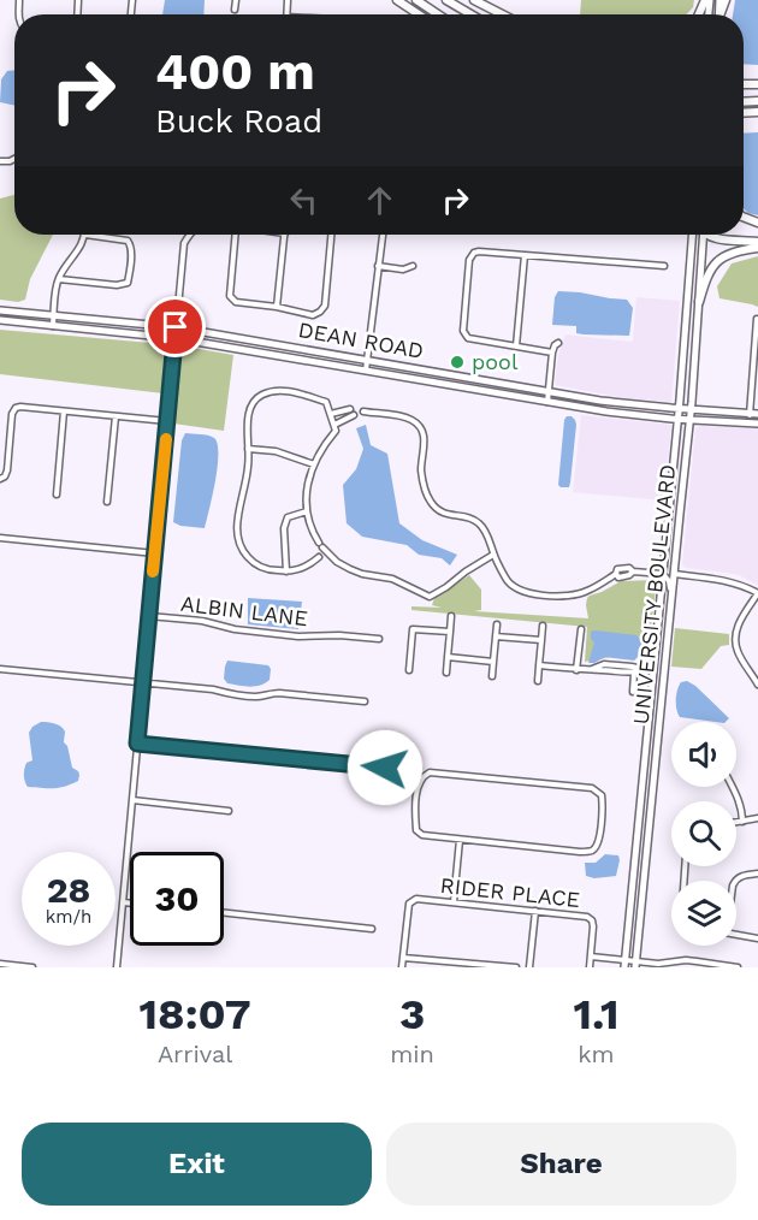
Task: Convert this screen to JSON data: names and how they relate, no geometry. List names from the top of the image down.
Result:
{
  "streets": {
    "main road": ["DEAN ROAD", "UNIVERSITY BOULEVARD"],
    "street": ["ALBIN LANE", "RIDER PLACE"]
  },
  "crossings": [
    ["DEAN ROAD", "UNIVERSITY BOULEVARD"]
  ],
  "places": ["pool"],
  "page": {
    "turn": ["400 m", "Buck Road"],
    "speed": "28 km/h",
    "limit": "30",
    "eta": [
      "18:07",
      "Arrival",
      "3",
      "min",
      "1.1",
      "km"
    ],
    "buttons": ["Exit", "Share"]
  }
}
